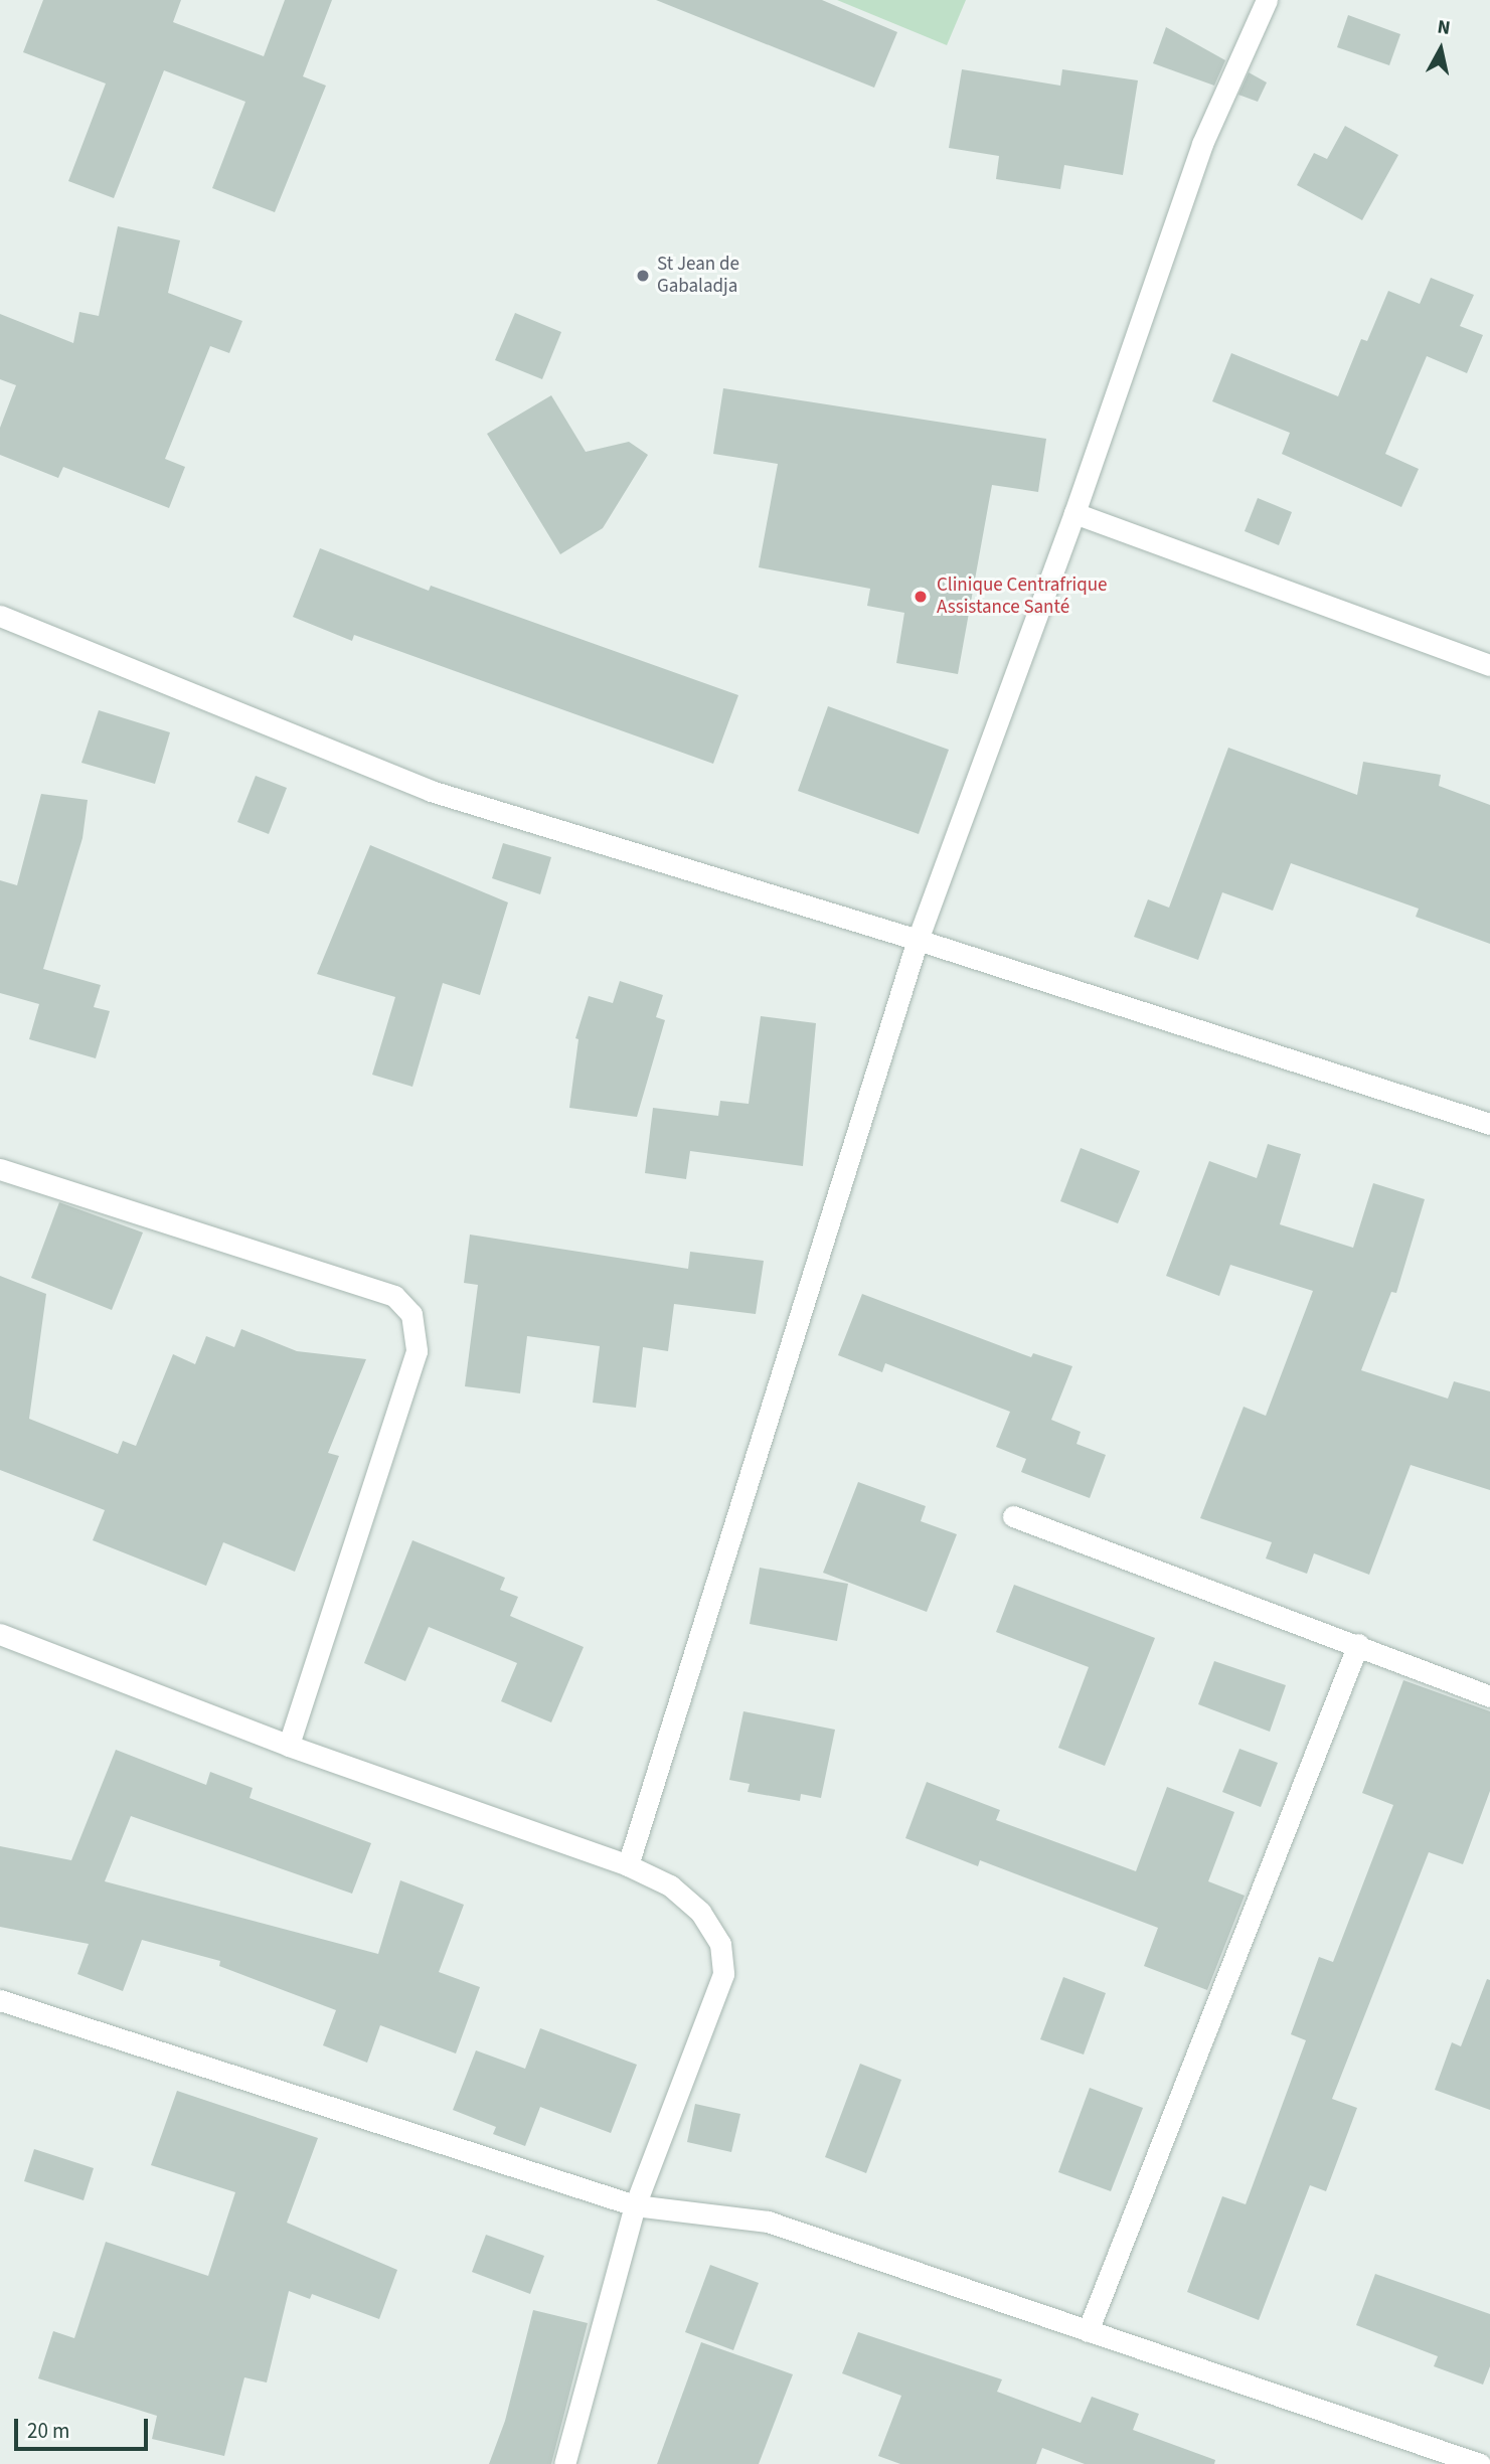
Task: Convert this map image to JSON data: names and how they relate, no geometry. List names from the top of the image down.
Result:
{
  "places": ["St Jean de Gabaladja", "Clinique Centrafrique Assistance Santé"],
  "scale_bar": "20 m",
  "north": "top"
}
